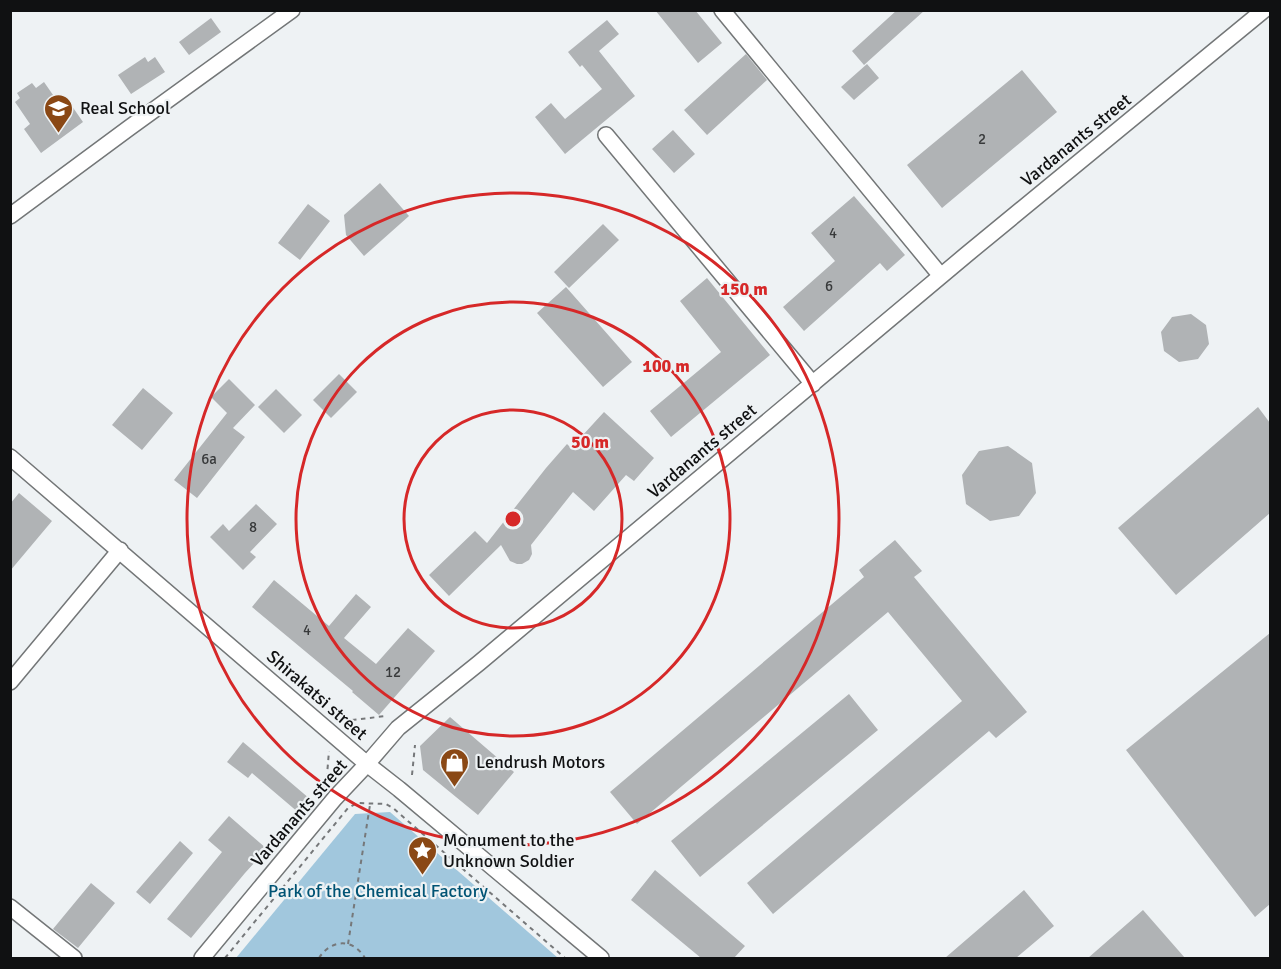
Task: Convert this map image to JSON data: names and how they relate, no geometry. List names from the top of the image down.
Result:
{
  "streets": {
    "street": ["Vardanants street", "Shirakatsi street"]
  },
  "crossings": [
    ["Vardanants street", "Shirakatsi street"]
  ],
  "parks": ["Park of the Chemical Factory"],
  "places": {
    "school or university": ["Real School"],
    "shop": ["Lendrush Motors"],
    "place": ["Monument to the Unknown Soldier"]
  },
  "house_numbers": [
    "2",
    "4",
    "6",
    "6a",
    "8",
    "4",
    "12"
  ],
  "rings": ["150 m", "100 m", "50 m"]
}
